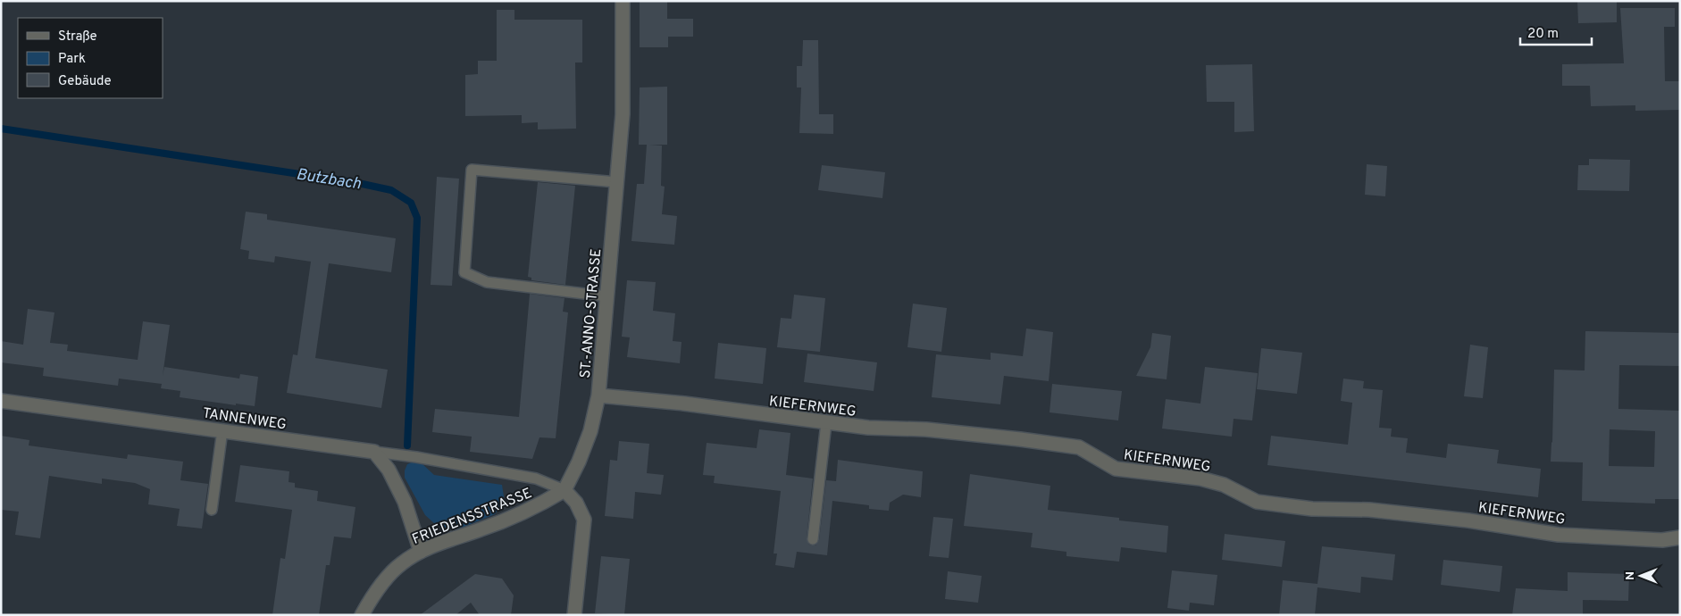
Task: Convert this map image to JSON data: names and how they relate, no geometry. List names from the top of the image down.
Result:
{
  "streets": {
    "street": [
      "ST.-ANNO-STRASSE",
      "KIEFERNWEG",
      "TANNENWEG",
      "FRIEDENSSTRASSE"
    ]
  },
  "crossings": [
    ["ST.-ANNO-STRASSE", "KIEFERNWEG"],
    ["ST.-ANNO-STRASSE", "FRIEDENSSTRASSE"]
  ],
  "water": ["Butzbach"],
  "legend": ["Straße", "Park", "Gebäude"],
  "scale_bar": "20 m",
  "north": "left"
}
